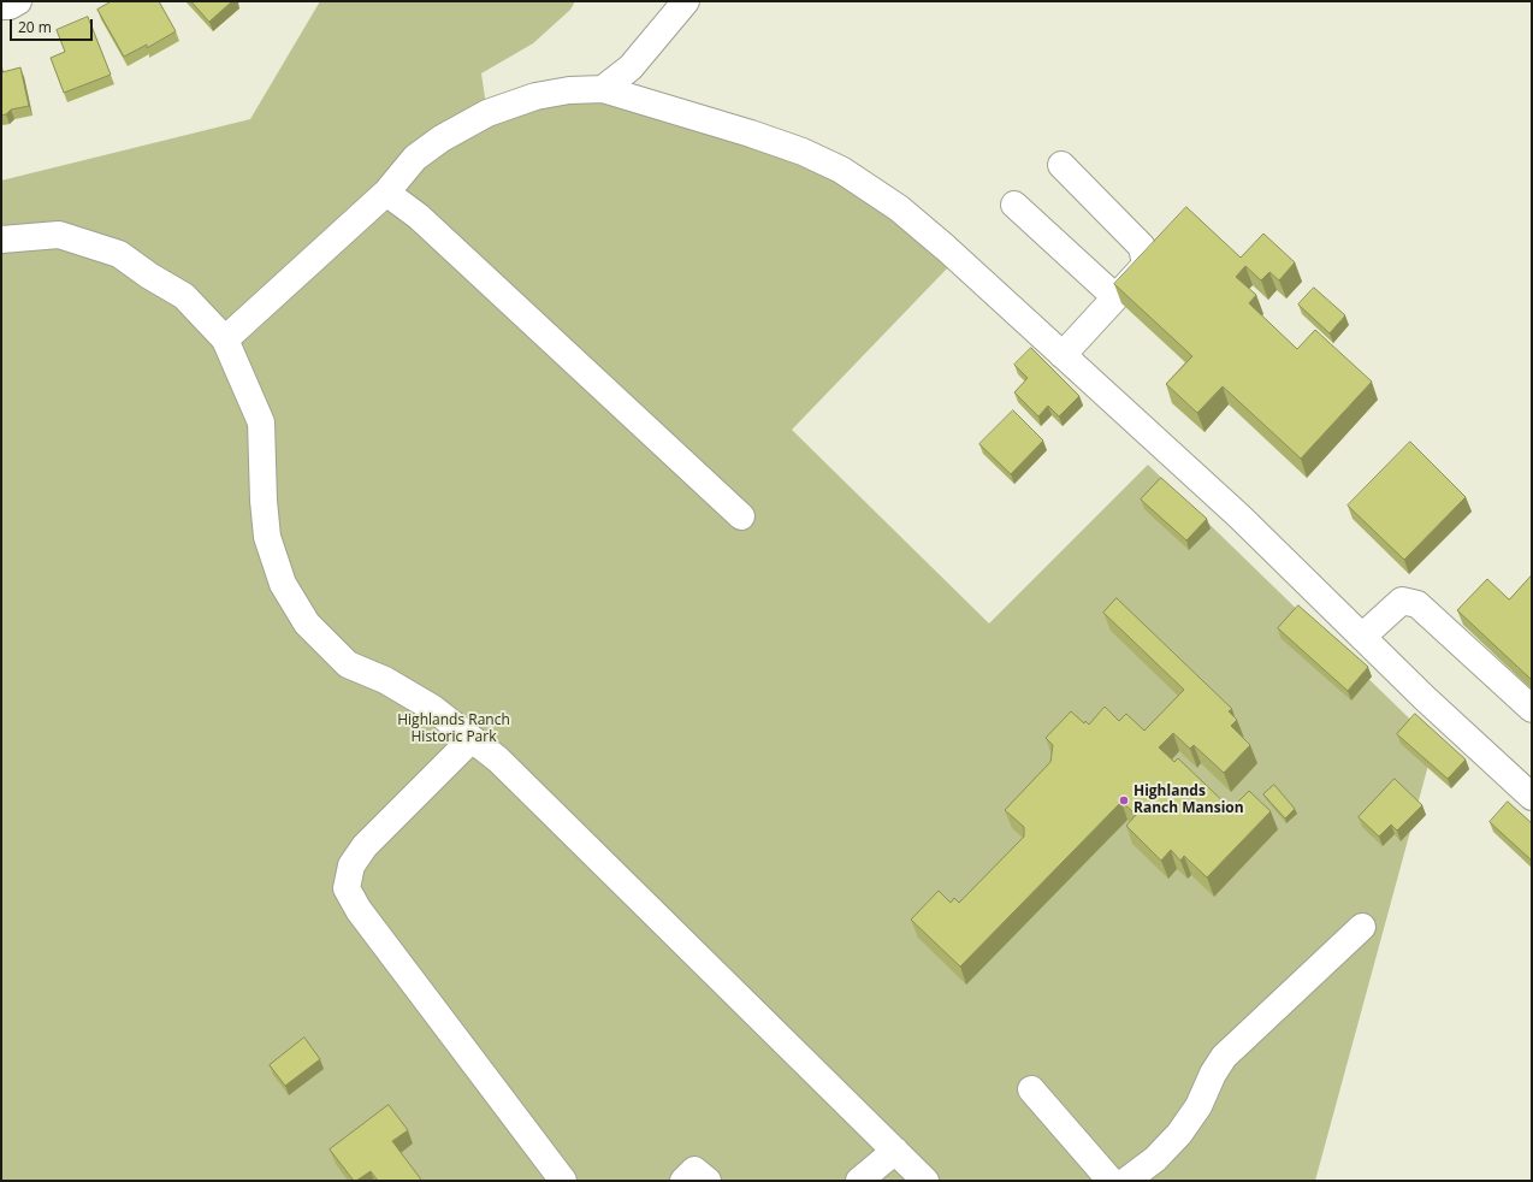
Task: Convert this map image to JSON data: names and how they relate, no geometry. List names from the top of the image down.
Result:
{
  "parks": ["Highlands Ranch Historic Park"],
  "places": ["Highlands Ranch Mansion"],
  "scale_bar": "20 m"
}
